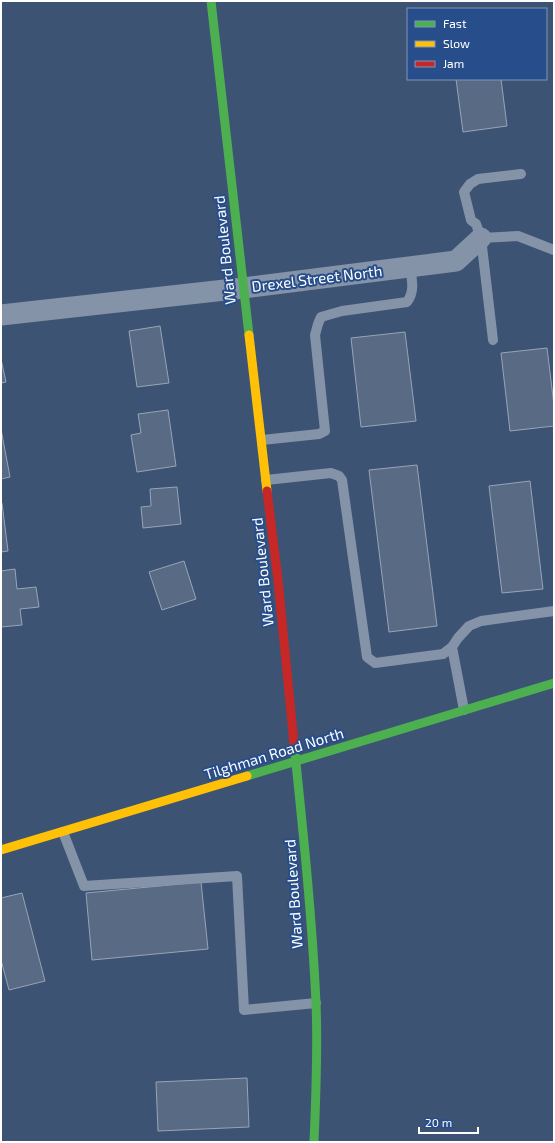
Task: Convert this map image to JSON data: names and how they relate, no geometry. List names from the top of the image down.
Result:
{
  "streets": {
    "main road": ["Ward Boulevard", "Tilghman Road North"],
    "street": ["Drexel Street North"]
  },
  "crossings": [
    ["Ward Boulevard", "Drexel Street North"],
    ["Ward Boulevard", "Tilghman Road North"]
  ],
  "legend": ["Fast", "Slow", "Jam"],
  "scale_bar": "20 m"
}
